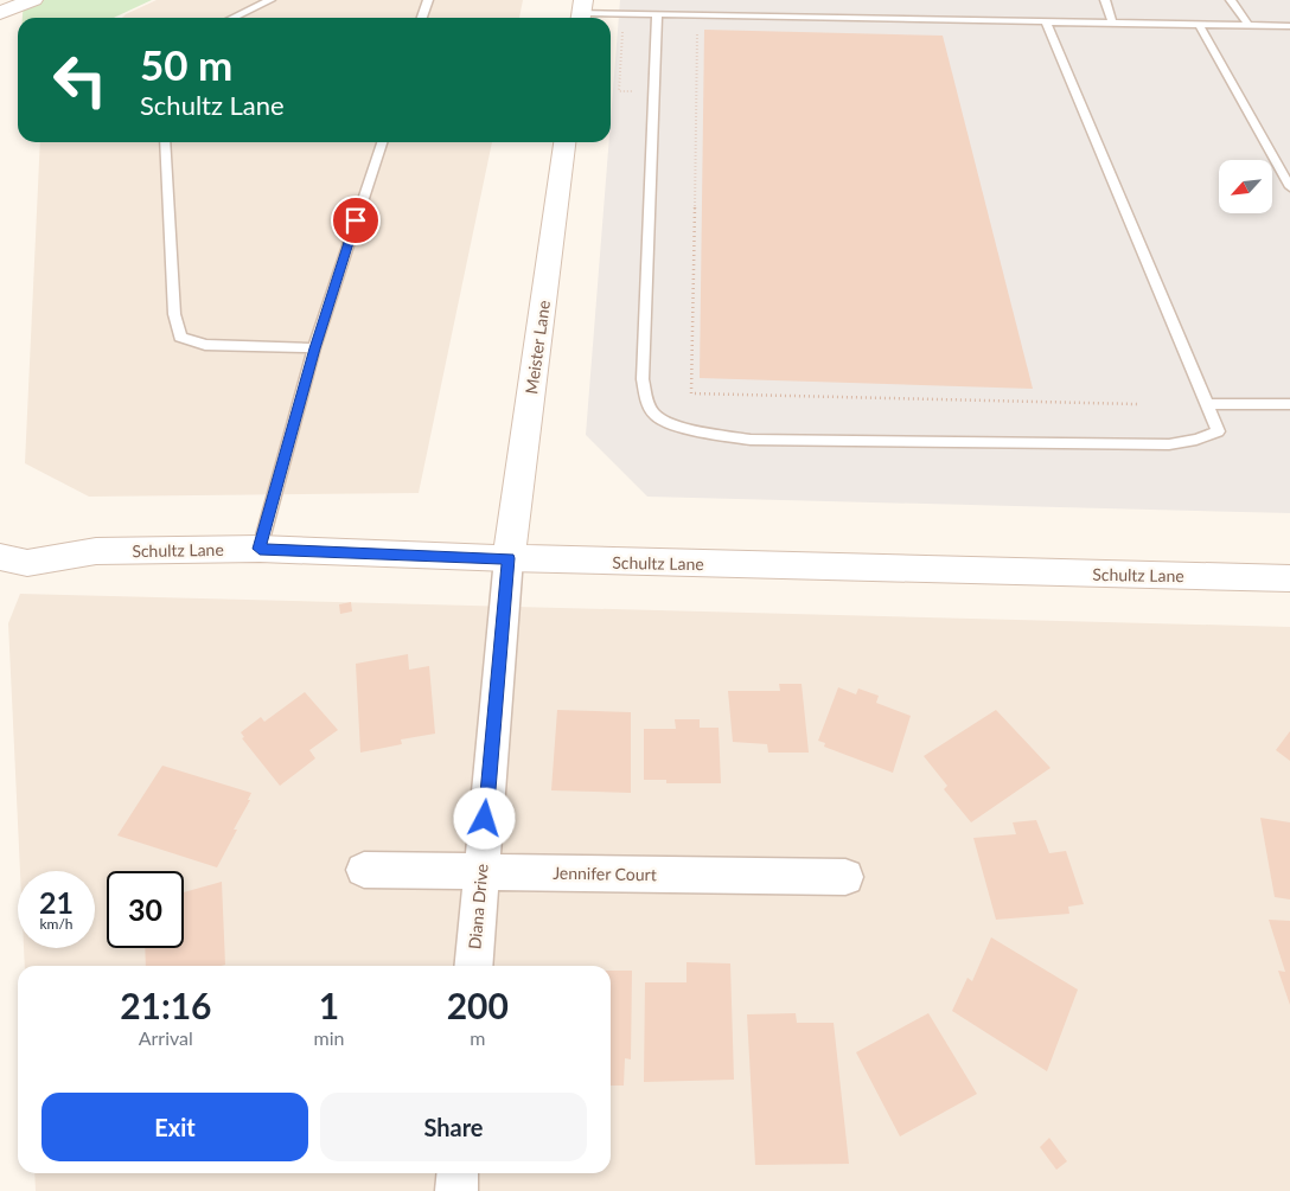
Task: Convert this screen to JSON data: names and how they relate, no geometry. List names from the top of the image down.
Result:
{
  "streets": {
    "street": [
      "Meister Lane",
      "Schultz Lane",
      "Jennifer Court",
      "Diana Drive"
    ]
  },
  "crossings": [
    ["Meister Lane", "Schultz Lane"],
    ["Meister Lane", "Diana Drive"],
    ["Schultz Lane", "Diana Drive"],
    ["Jennifer Court", "Diana Drive"]
  ],
  "north": "bottom left",
  "page": {
    "turn": ["50 m", "Schultz Lane"],
    "speed": "21 km/h",
    "limit": "30",
    "eta": [
      "21:16",
      "Arrival",
      "1",
      "min",
      "200",
      "m"
    ],
    "buttons": ["Exit", "Share"]
  }
}
